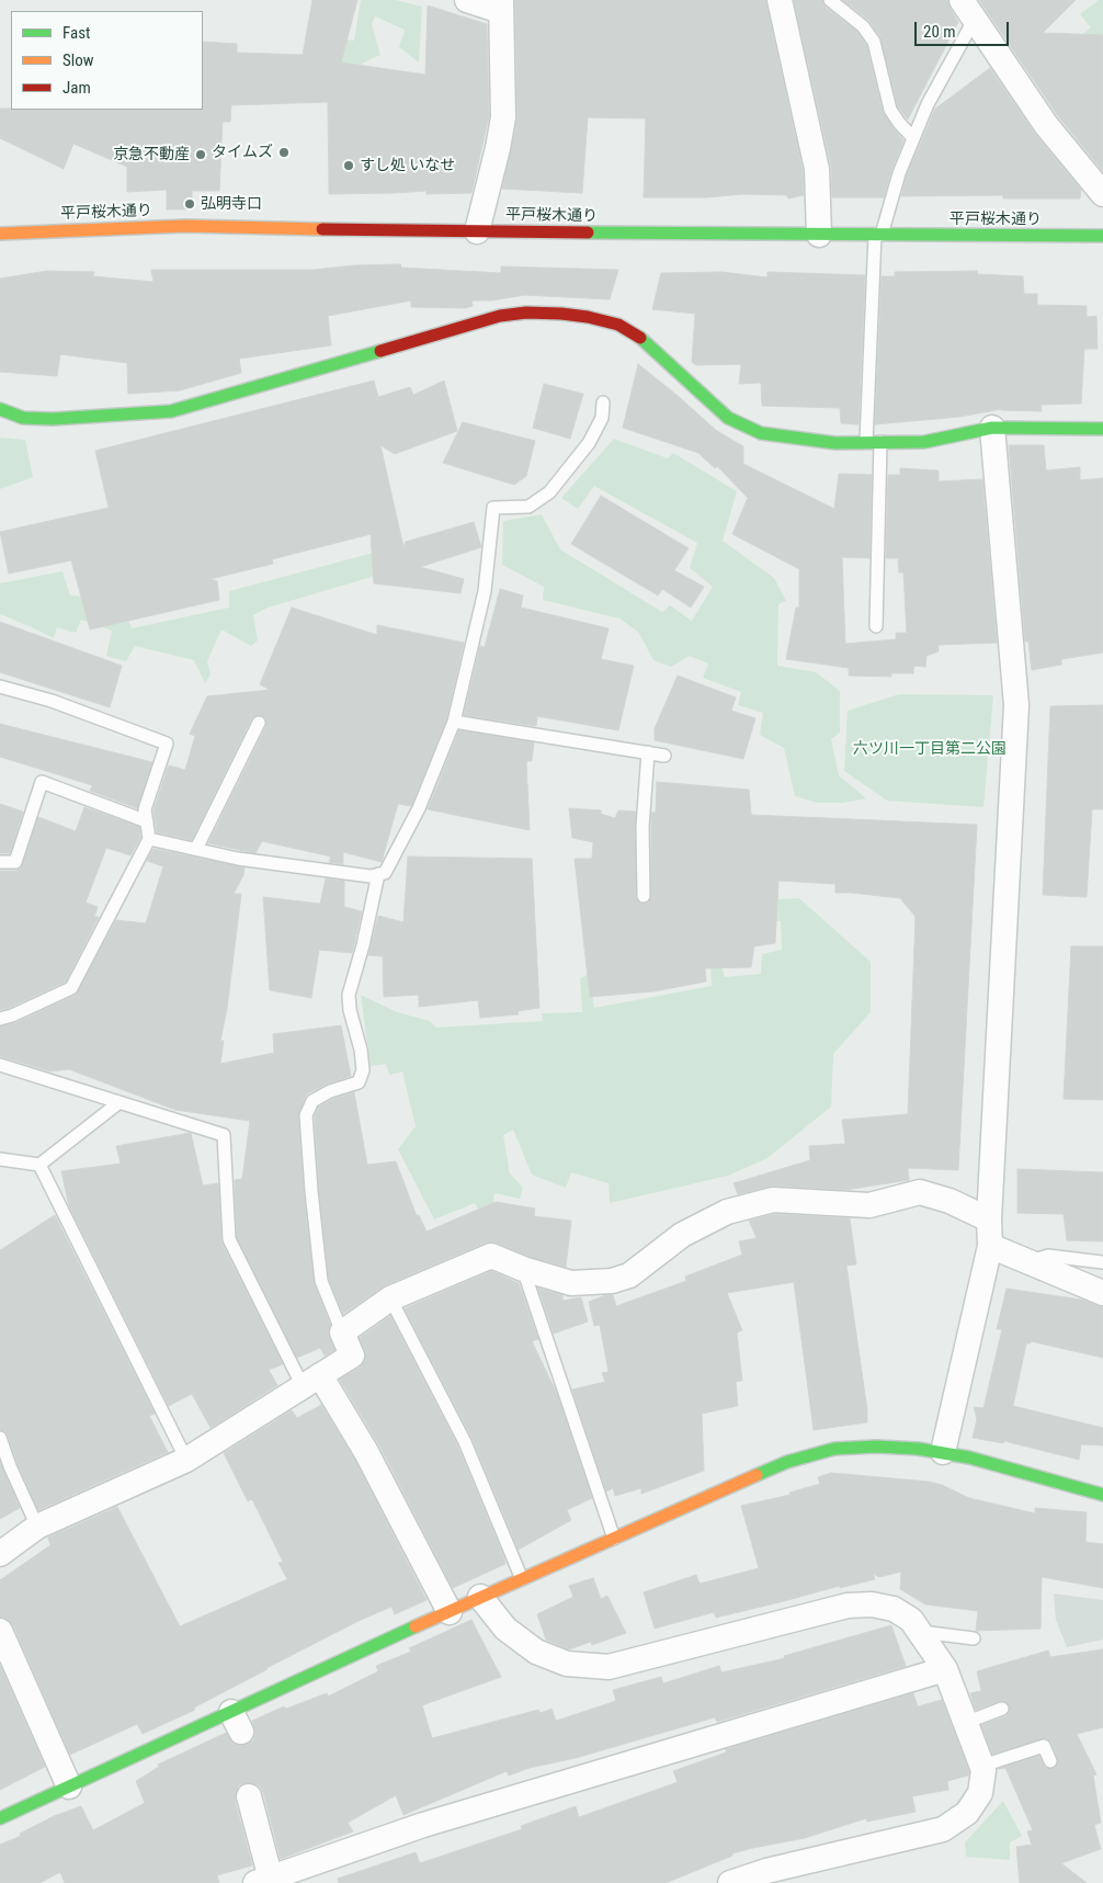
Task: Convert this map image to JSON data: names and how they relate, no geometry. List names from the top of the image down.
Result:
{
  "streets": {
    "street": ["平戸桜木通り"]
  },
  "parks": ["六ツ川一丁目第二公園"],
  "places": [
    "タイムズ",
    "京急不動産",
    "すし処 いなせ",
    "弘明寺口"
  ],
  "legend": ["Fast", "Slow", "Jam"],
  "scale_bar": "20 m"
}
